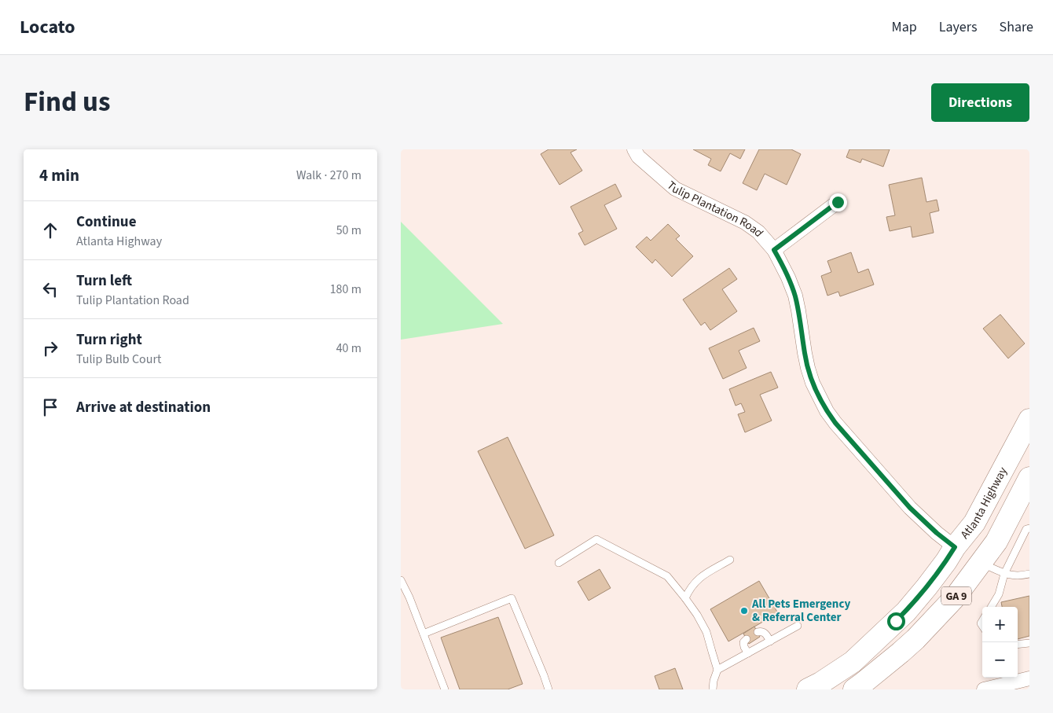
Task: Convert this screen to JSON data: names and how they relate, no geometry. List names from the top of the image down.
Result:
{
  "streets": {
    "main road": ["Atlanta Highway", "GA 9"],
    "street": ["Tulip Plantation Road"]
  },
  "crossings": [
    ["Tulip Plantation Road", "Atlanta Highway"]
  ],
  "places": ["All Pets Emergency & Referral Center"],
  "page": {
    "header": "Locato",
    "nav": ["Map", "Layers", "Share"],
    "title": "Find us",
    "buttons": "Directions",
    "heading": ["4 min", "Walk · 270 m"],
    "list": [
      ["Continue", "Atlanta Highway", "50 m"],
      ["Turn left", "Tulip Plantation Road", "180 m"],
      ["Turn right", "Tulip Bulb Court", "40 m"],
      "Arrive at destination"
    ],
    "map_buttons": ["+", "−"]
  }
}
